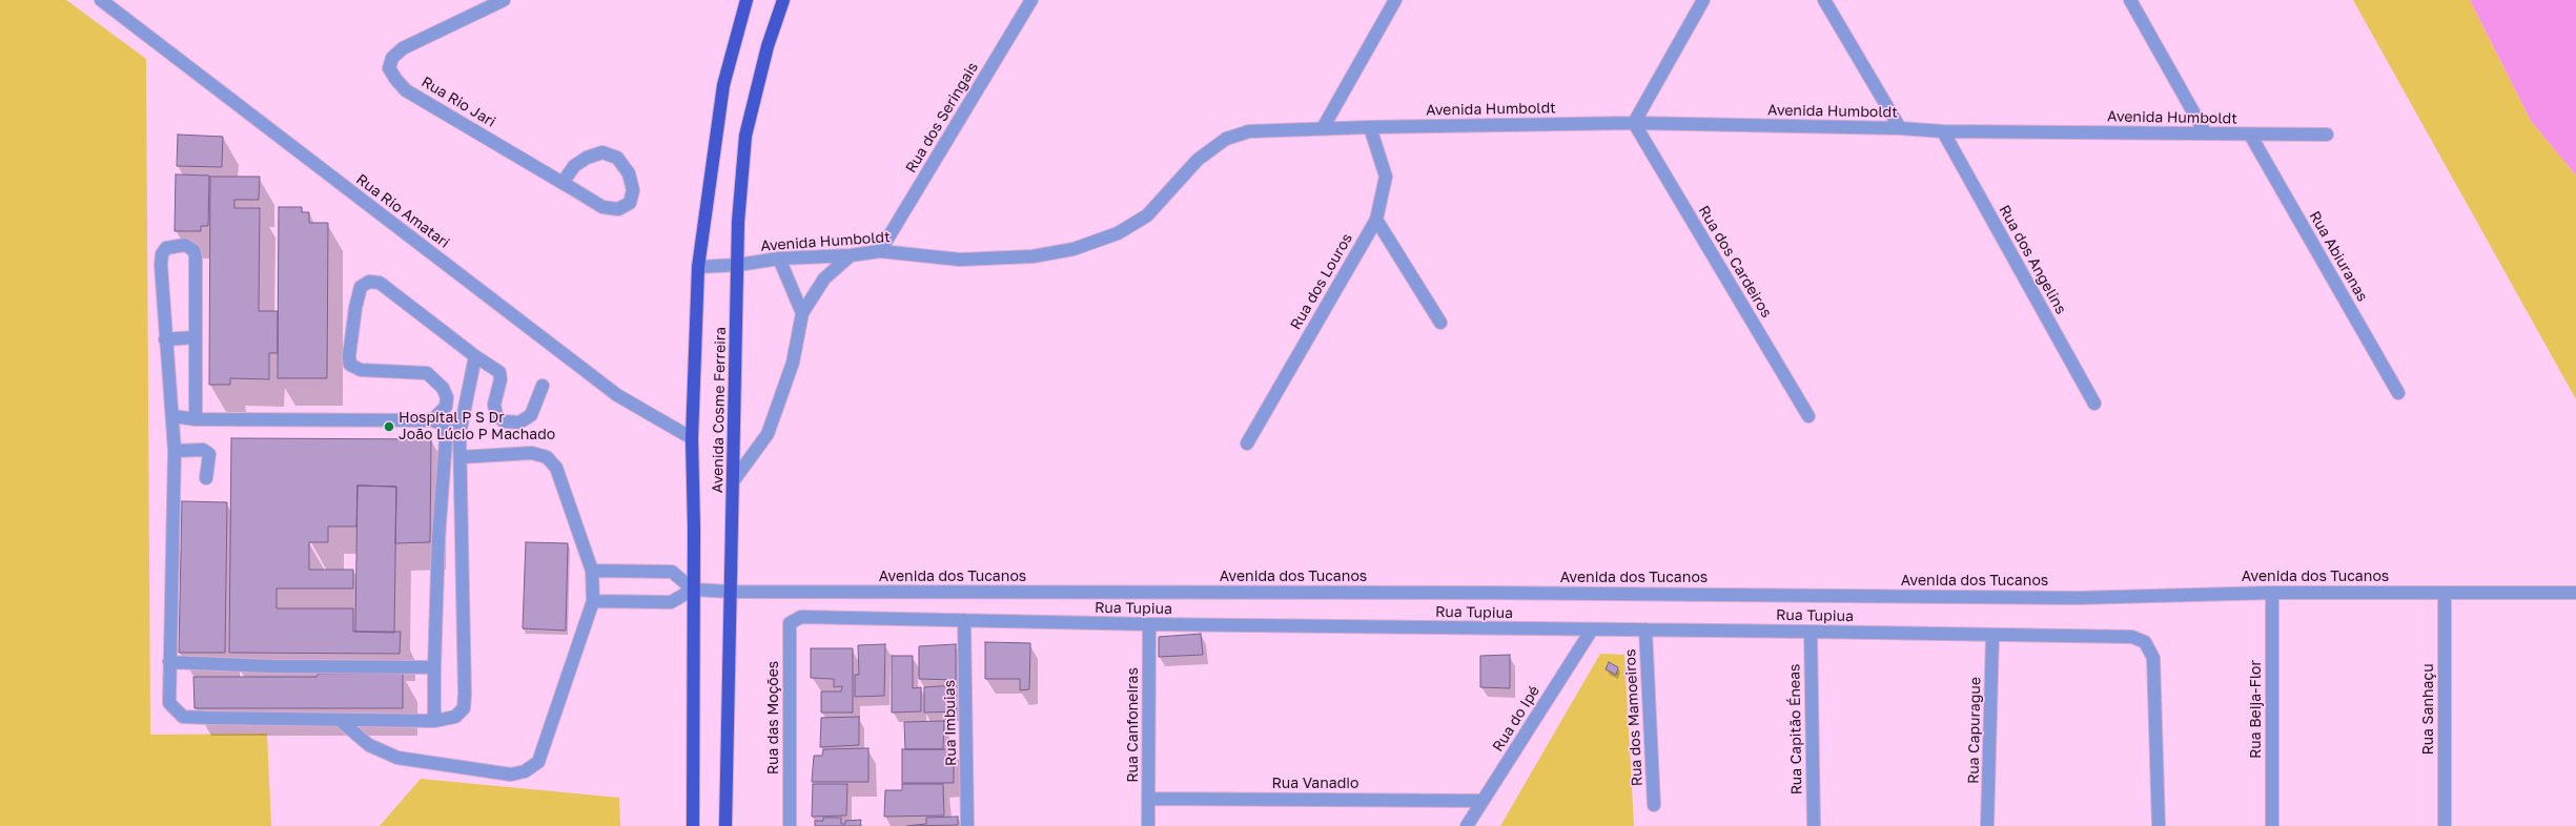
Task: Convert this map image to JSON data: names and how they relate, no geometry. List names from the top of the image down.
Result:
{
  "streets": {
    "main road": ["Avenida Cosme Ferreira"],
    "street": [
      "Rua Rio Jari",
      "Avenida Humboldt",
      "Rua dos Seringais",
      "Rua Rio Amatari",
      "Rua Abiuranas",
      "Rua dos Angelins",
      "Rua dos Cardeiros",
      "Rua dos Louros",
      "Avenida dos Tucanos",
      "Rua Tupiua",
      "Rua Beija-Flor",
      "Rua Sanhaçu",
      "Rua das Moções",
      "Rua dos Mamoeiros",
      "Rua do Ipé",
      "Rua Imbuias",
      "Rua Canfoneiras",
      "Rua Capitão Éneas",
      "Rua Capurague",
      "Rua Vanadio"
    ]
  },
  "crossings": [
    ["Avenida Humboldt", "Rua dos Seringais"],
    ["Avenida Humboldt", "Rua Abiuranas"],
    ["Avenida Humboldt", "Rua dos Angelins"],
    ["Avenida Humboldt", "Rua dos Cardeiros"],
    ["Avenida Humboldt", "Rua dos Louros"],
    ["Avenida Humboldt", "Avenida Cosme Ferreira"],
    ["Rua Rio Amatari", "Avenida Cosme Ferreira"],
    ["Avenida Cosme Ferreira", "Avenida dos Tucanos"],
    ["Avenida dos Tucanos", "Rua Beija-Flor"],
    ["Avenida dos Tucanos", "Rua Sanhaçu"],
    ["Rua Tupiua", "Rua das Moções"],
    ["Rua Tupiua", "Rua dos Mamoeiros"],
    ["Rua Tupiua", "Rua do Ipé"],
    ["Rua Tupiua", "Rua Imbuias"],
    ["Rua Tupiua", "Rua Canfoneiras"],
    ["Rua Tupiua", "Rua Capitão Éneas"],
    ["Rua Tupiua", "Rua Capurague"],
    ["Rua do Ipé", "Rua Vanadio"],
    ["Rua Canfoneiras", "Rua Vanadio"]
  ],
  "places": ["Hospital P S Dr João Lúcio P Machado"]
}
